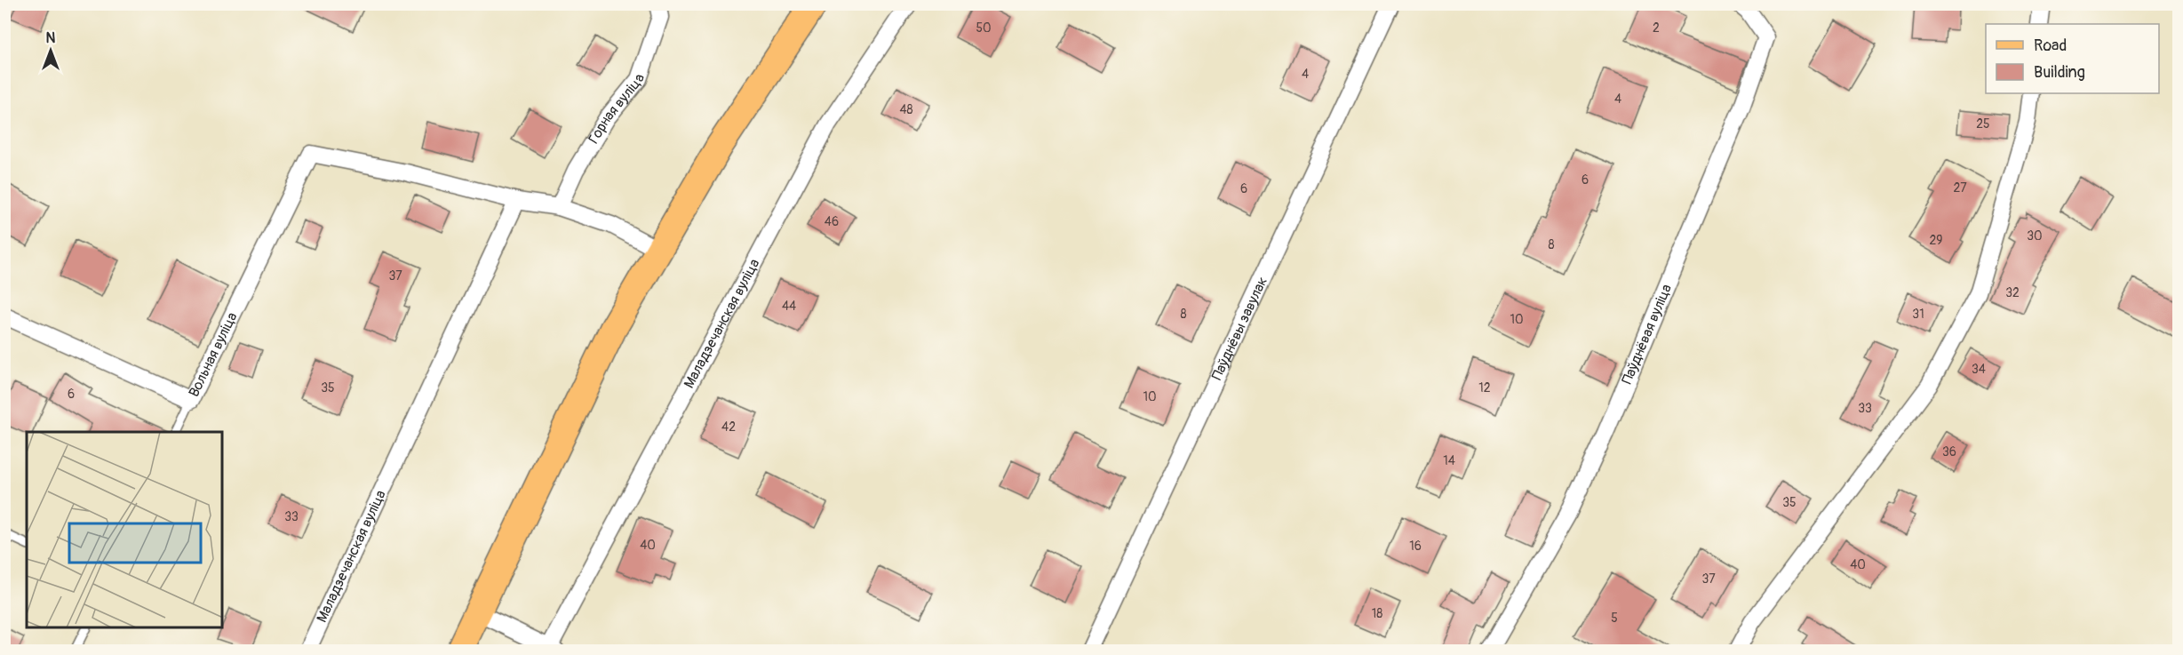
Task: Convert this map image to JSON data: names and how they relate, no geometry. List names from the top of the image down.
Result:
{
  "streets": {
    "street": [
      "Горная вуліца",
      "Маладзечанская вуліца",
      "Паўднёвы завулак",
      "Паўднёвая вуліца",
      "Вольная вуліца"
    ]
  },
  "crossings": [
    ["Маладзечанская вуліца", "Вольная вуліца"]
  ],
  "house_numbers": [
    "50",
    "2",
    "4",
    "4",
    "48",
    "25",
    "6",
    "27",
    "6",
    "46",
    "30",
    "29",
    "8",
    "37",
    "32",
    "44",
    "8",
    "31",
    "10",
    "34",
    "35",
    "12",
    "6",
    "10",
    "33",
    "42",
    "36",
    "14",
    "35",
    "33",
    "40",
    "16",
    "40",
    "37",
    "18",
    "5"
  ],
  "legend": ["Road", "Building"],
  "north": "top"
}
